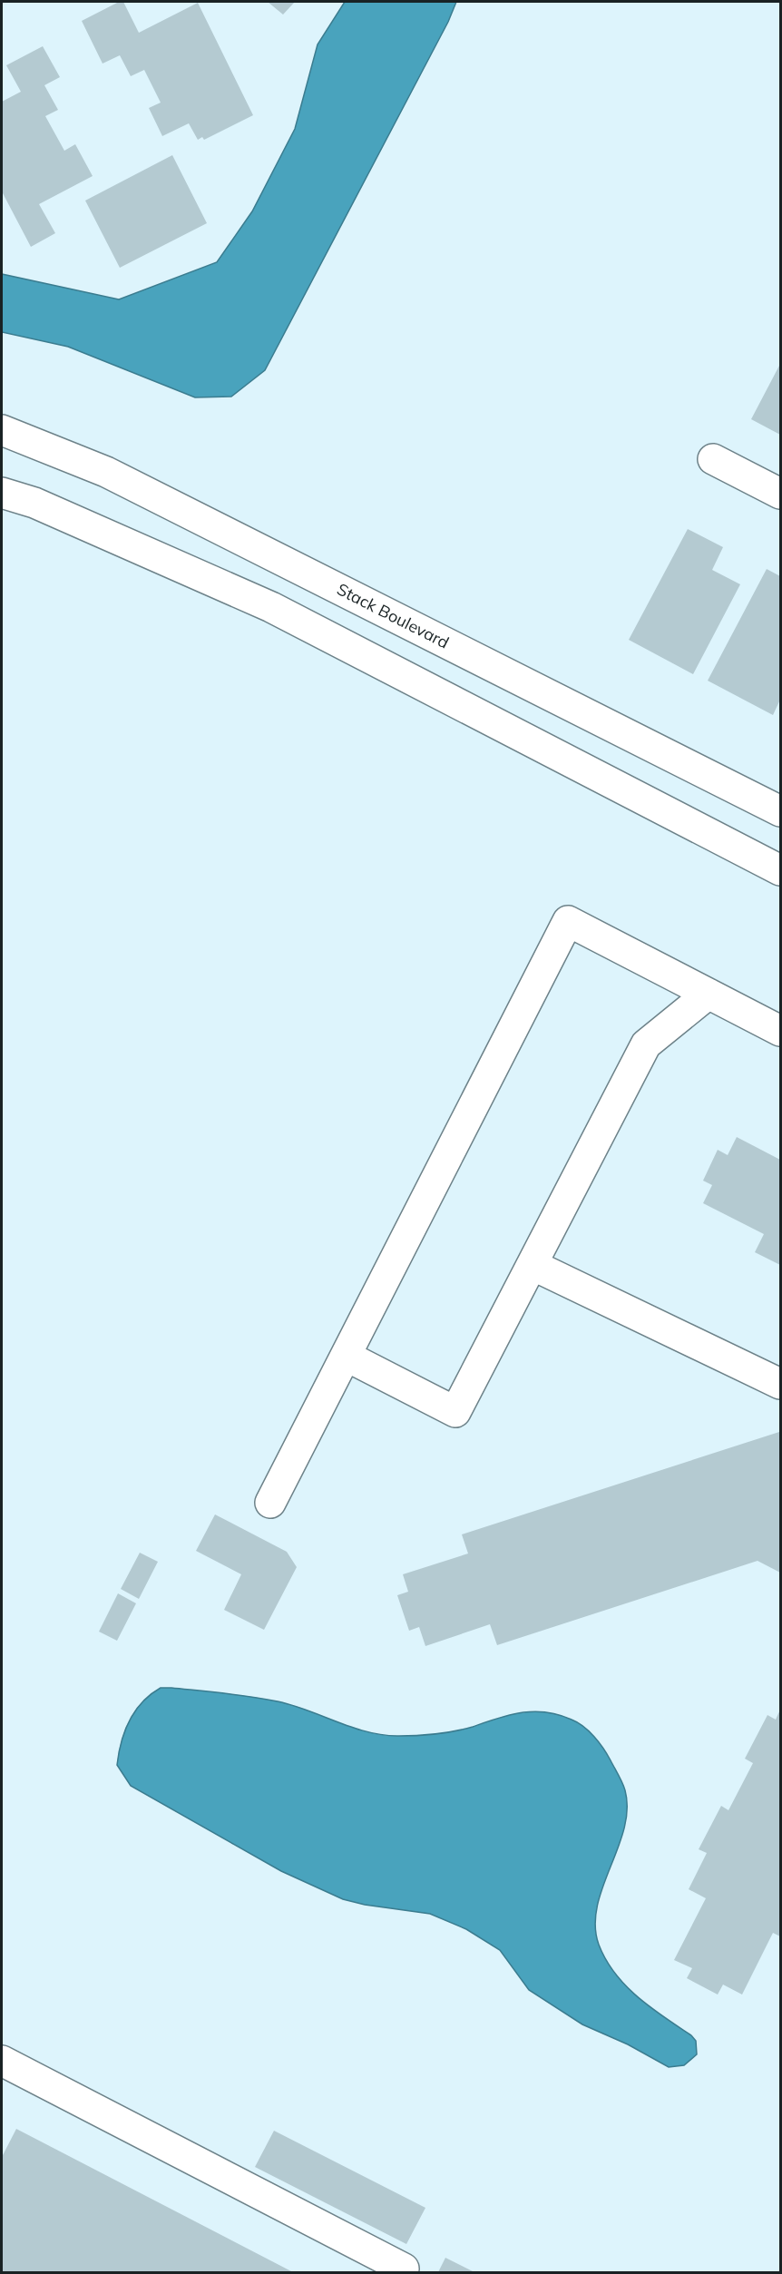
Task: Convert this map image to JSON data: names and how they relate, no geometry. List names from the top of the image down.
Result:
{
  "streets": {
    "street": ["Stack Boulevard"]
  }
}
